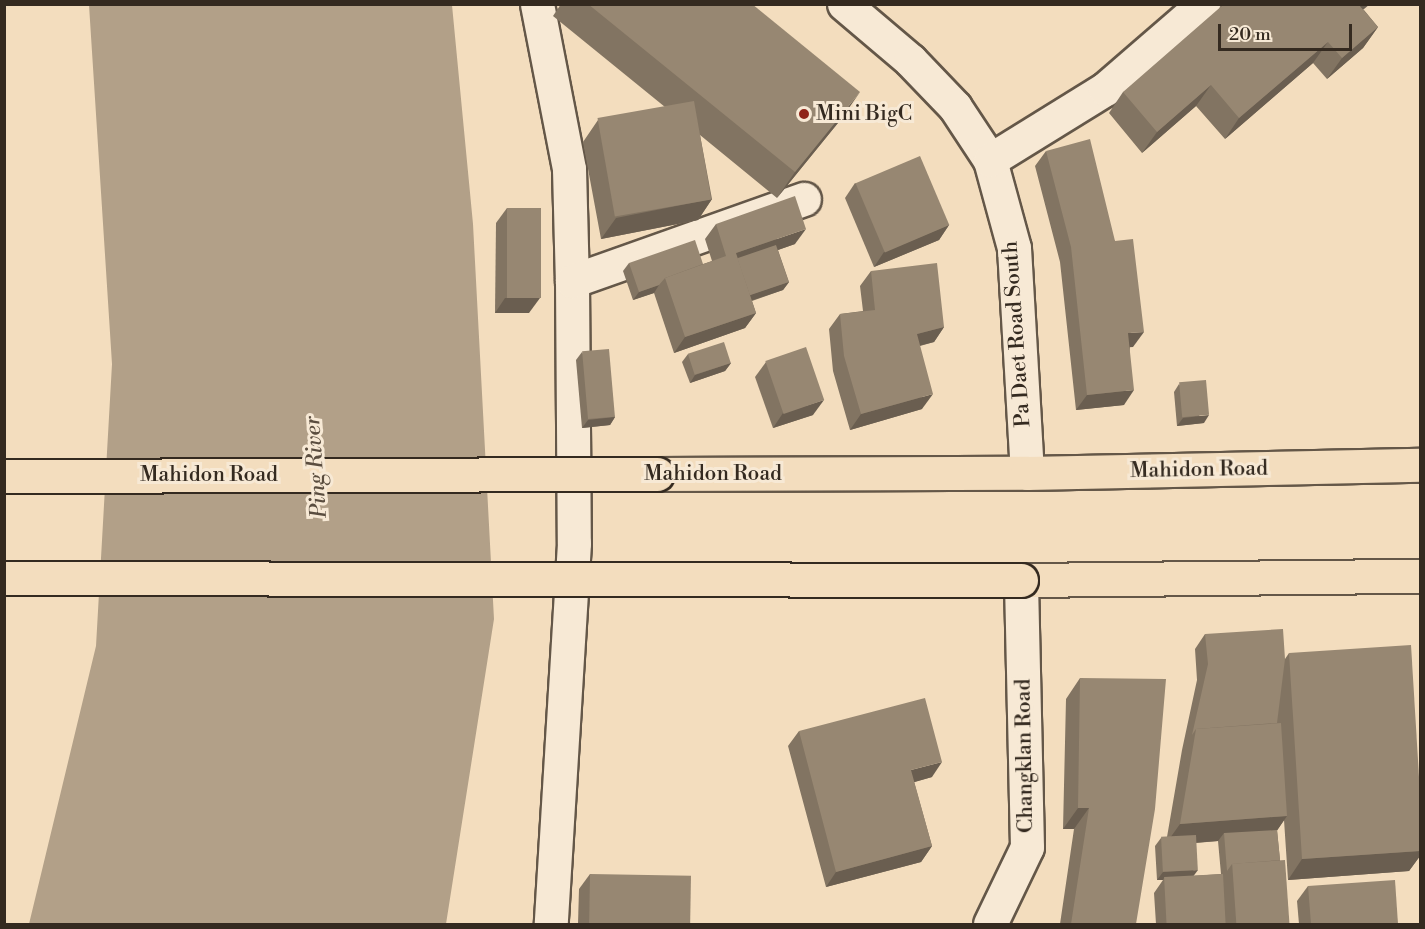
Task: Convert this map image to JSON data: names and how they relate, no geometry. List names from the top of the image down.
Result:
{
  "streets": {
    "main road": ["Mahidon Road"],
    "street": ["Pa Daet Road South", "Changklan Road"]
  },
  "crossings": [
    ["Pa Daet Road South", "Mahidon Road"]
  ],
  "water": ["Ping River"],
  "places": ["Mini BigC"],
  "scale_bar": "20 m"
}
